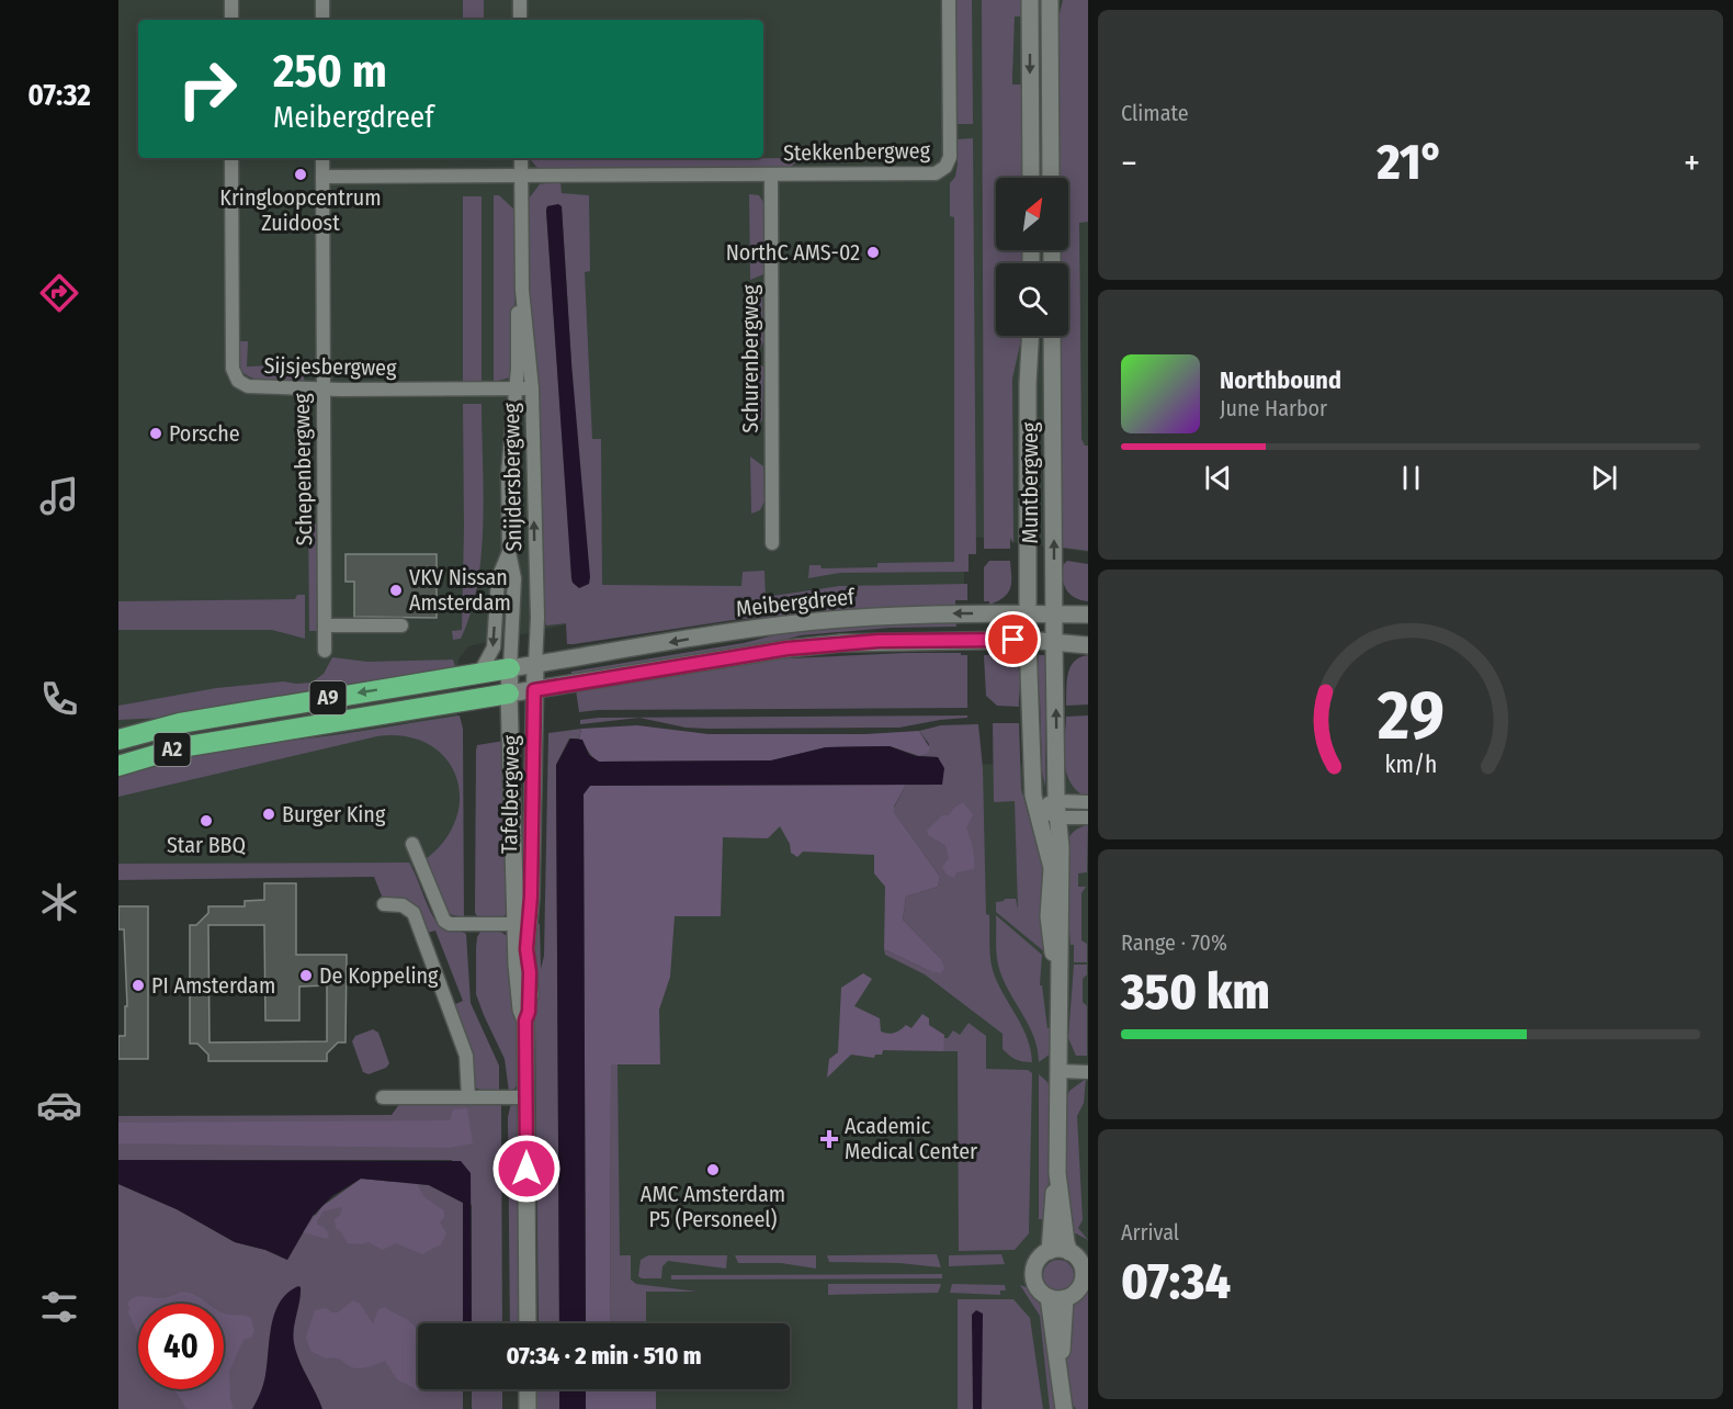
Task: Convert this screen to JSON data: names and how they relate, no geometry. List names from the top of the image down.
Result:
{
  "streets": {
    "highway": ["A9", "A2"],
    "main road": ["Muntbergweg", "Meibergdreef", "Tafelbergweg"],
    "street": [
      "Stekkenbergweg",
      "Schurenbergweg",
      "Sijsjesbergweg",
      "Schepenbergweg",
      "Snijdersbergweg"
    ]
  },
  "crossings": [
    ["Stekkenbergweg", "Schurenbergweg"],
    ["Stekkenbergweg", "Schepenbergweg"],
    ["Stekkenbergweg", "Snijdersbergweg"],
    ["Sijsjesbergweg", "Schepenbergweg"],
    ["Sijsjesbergweg", "Snijdersbergweg"],
    ["Snijdersbergweg", "Meibergdreef"],
    ["Snijdersbergweg", "A9"],
    ["Snijdersbergweg", "Tafelbergweg"],
    ["Muntbergweg", "Meibergdreef"],
    ["Meibergdreef", "A9"],
    ["Meibergdreef", "A2"],
    ["Meibergdreef", "Tafelbergweg"],
    ["A9", "Tafelbergweg"],
    ["A2", "Tafelbergweg"]
  ],
  "places": {
    "other": [
      "Kringloopcentrum Zuidoost",
      "NorthC AMS-02",
      "Porsche",
      "VKV Nissan Amsterdam",
      "Burger King",
      "Star BBQ",
      "De Koppeling",
      "PI Amsterdam",
      "AMC Amsterdam P5 (Personeel)"
    ],
    "health": ["Academic Medical Center"]
  },
  "north": "top right",
  "page": {
    "tabs": "07:32",
    "tile": [
      "Climate",
      ["Range · 70%", "350 km"],
      ["Arrival", "07:34"]
    ],
    "turn": ["250 m", "Meibergdreef"],
    "heat": ["−", "21°", "+"],
    "song": ["Northbound", "June Harbor"],
    "limit": "40",
    "trip": "07:34 · 2 min · 510 m",
    "gauge": ["29", "km/h"]
  }
}
